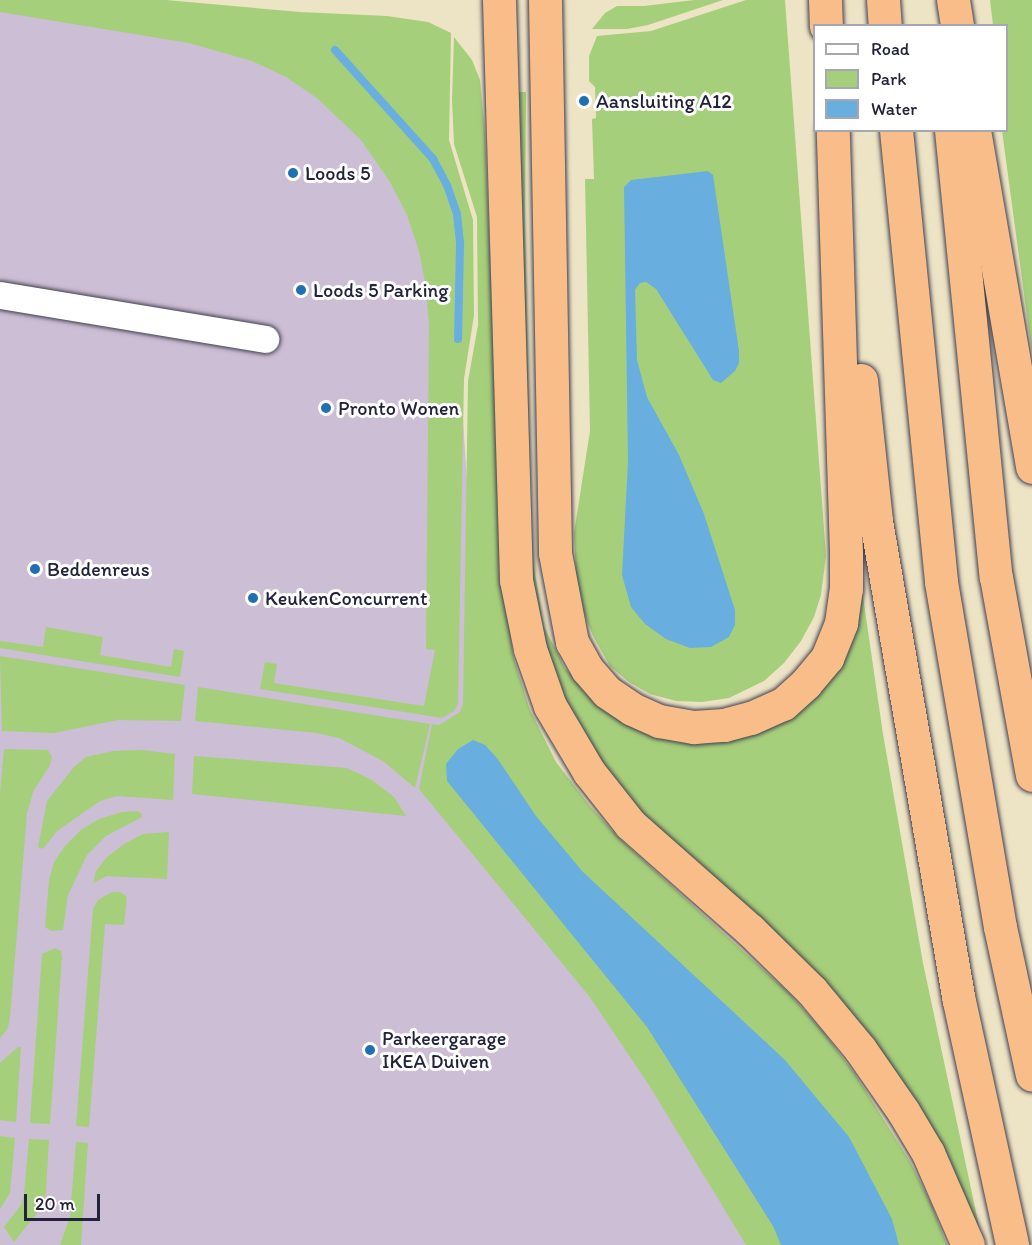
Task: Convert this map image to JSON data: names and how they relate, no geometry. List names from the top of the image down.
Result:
{
  "places": [
    "Aansluiting A12",
    "Loods 5",
    "Loods 5 Parking",
    "Pronto Wonen",
    "Beddenreus",
    "KeukenConcurrent",
    "Parkeergarage IKEA Duiven"
  ],
  "legend": ["Road", "Park", "Water"],
  "scale_bar": "20 m"
}
